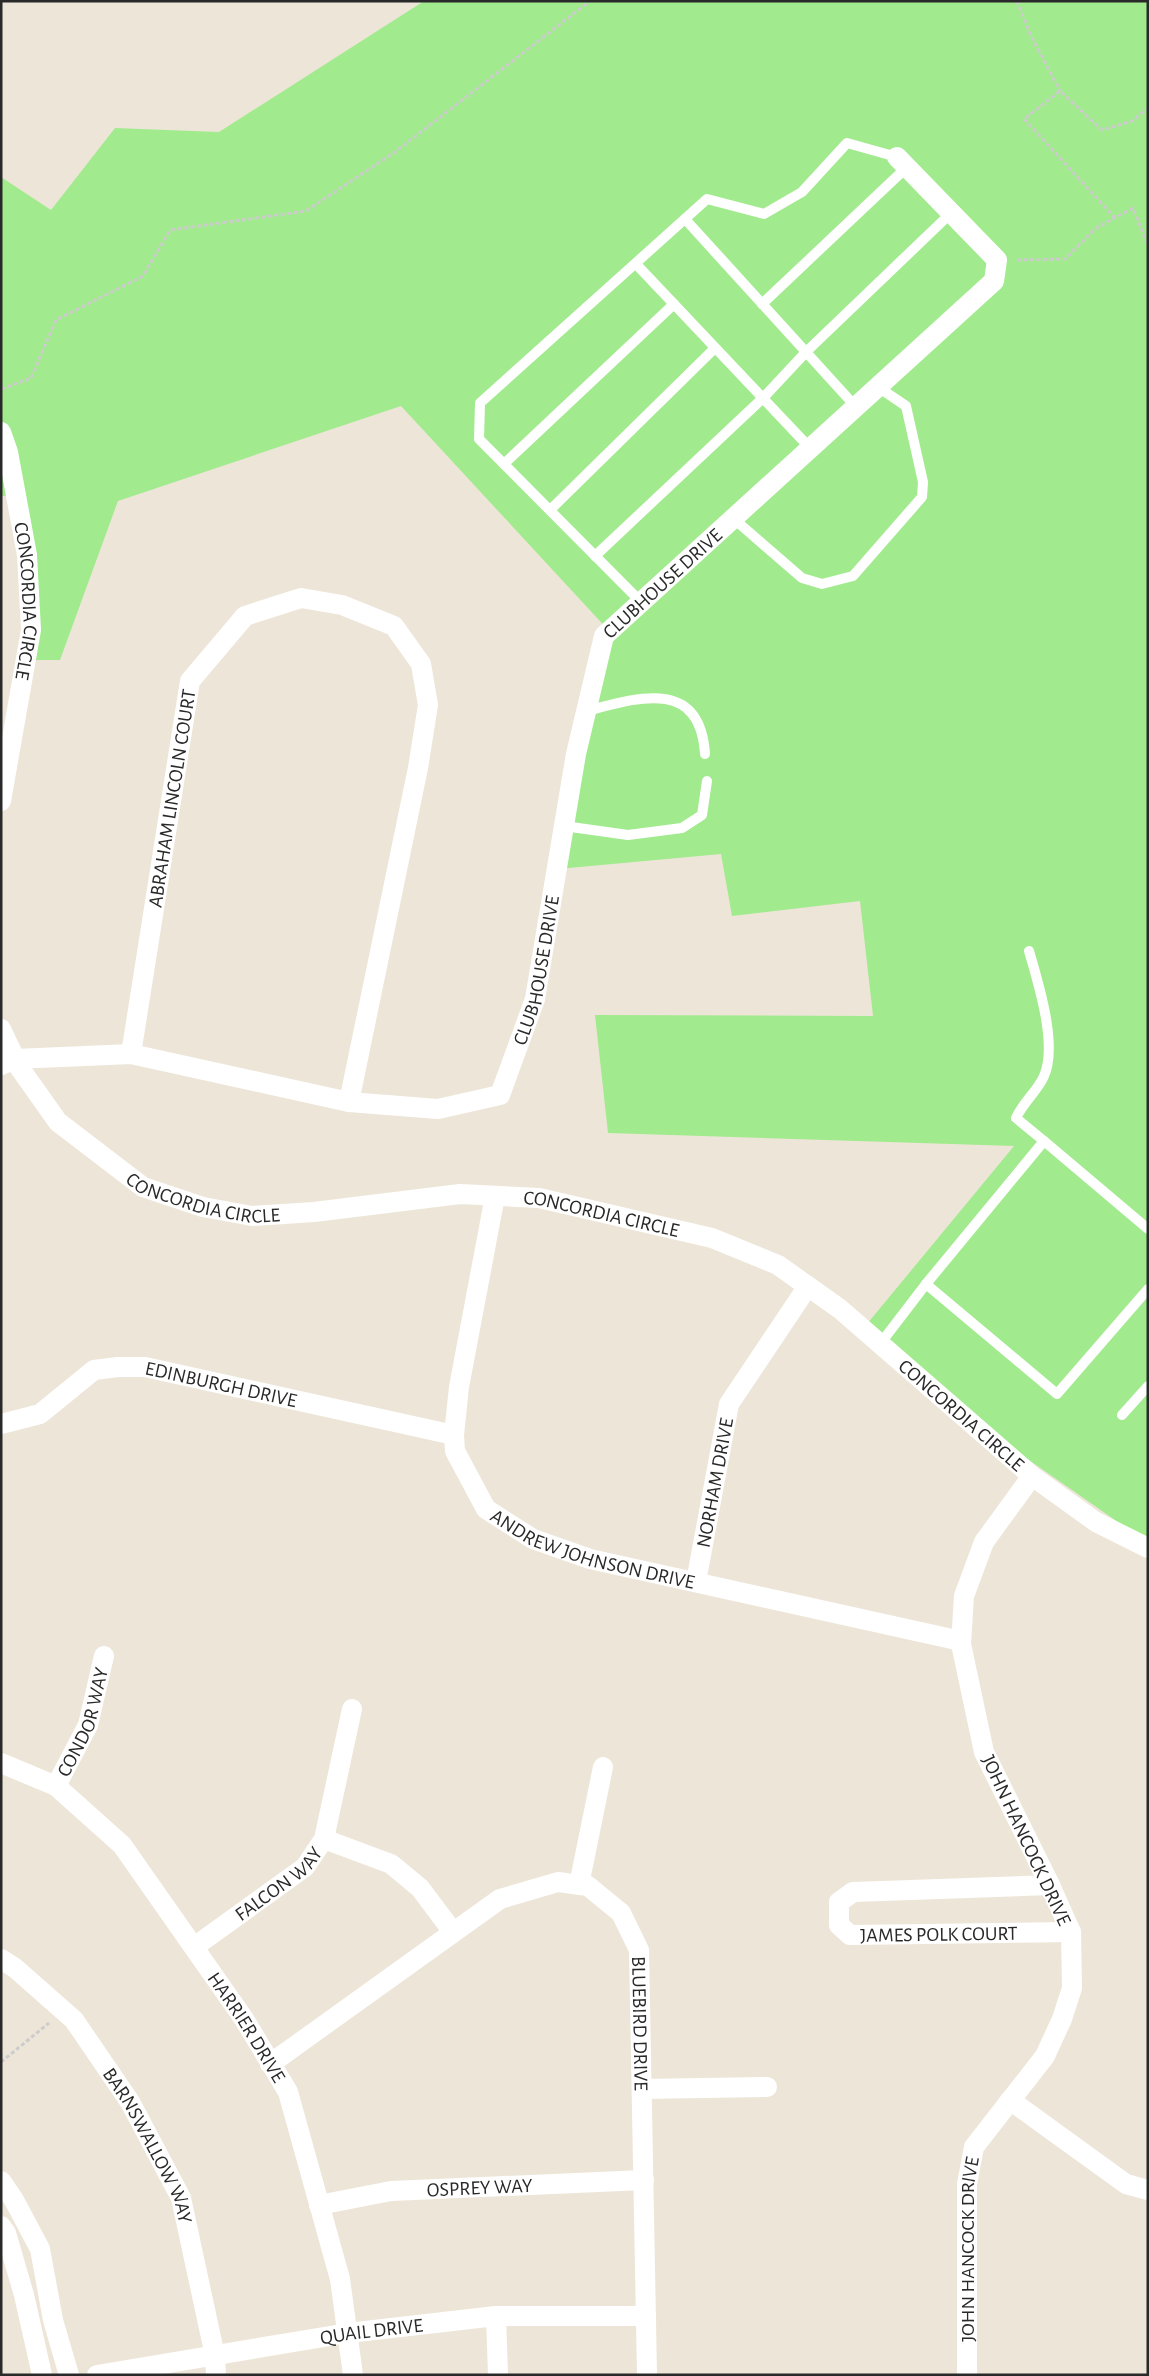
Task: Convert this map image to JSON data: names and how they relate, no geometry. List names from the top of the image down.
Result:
{
  "streets": {
    "street": [
      "CLUBHOUSE DRIVE",
      "CONCORDIA CIRCLE",
      "ABRAHAM LINCOLN COURT",
      "EDINBURGH DRIVE",
      "NORHAM DRIVE",
      "ANDREW JOHNSON DRIVE",
      "CONDOR WAY",
      "JOHN HANCOCK DRIVE",
      "FALCON WAY",
      "JAMES POLK COURT",
      "BLUEBIRD DRIVE",
      "HARRIER DRIVE",
      "BARNSWALLOW WAY",
      "OSPREY WAY",
      "QUAIL DRIVE"
    ]
  },
  "crossings": [
    ["CLUBHOUSE DRIVE", "ABRAHAM LINCOLN COURT"],
    ["CONCORDIA CIRCLE", "NORHAM DRIVE"],
    ["CONCORDIA CIRCLE", "ANDREW JOHNSON DRIVE"],
    ["CONCORDIA CIRCLE", "JOHN HANCOCK DRIVE"],
    ["EDINBURGH DRIVE", "ANDREW JOHNSON DRIVE"],
    ["NORHAM DRIVE", "ANDREW JOHNSON DRIVE"],
    ["ANDREW JOHNSON DRIVE", "JOHN HANCOCK DRIVE"],
    ["CONDOR WAY", "HARRIER DRIVE"],
    ["JOHN HANCOCK DRIVE", "JAMES POLK COURT"],
    ["FALCON WAY", "HARRIER DRIVE"],
    ["BLUEBIRD DRIVE", "HARRIER DRIVE"],
    ["BLUEBIRD DRIVE", "OSPREY WAY"],
    ["BLUEBIRD DRIVE", "QUAIL DRIVE"],
    ["HARRIER DRIVE", "OSPREY WAY"],
    ["HARRIER DRIVE", "QUAIL DRIVE"],
    ["BARNSWALLOW WAY", "QUAIL DRIVE"]
  ]
}
